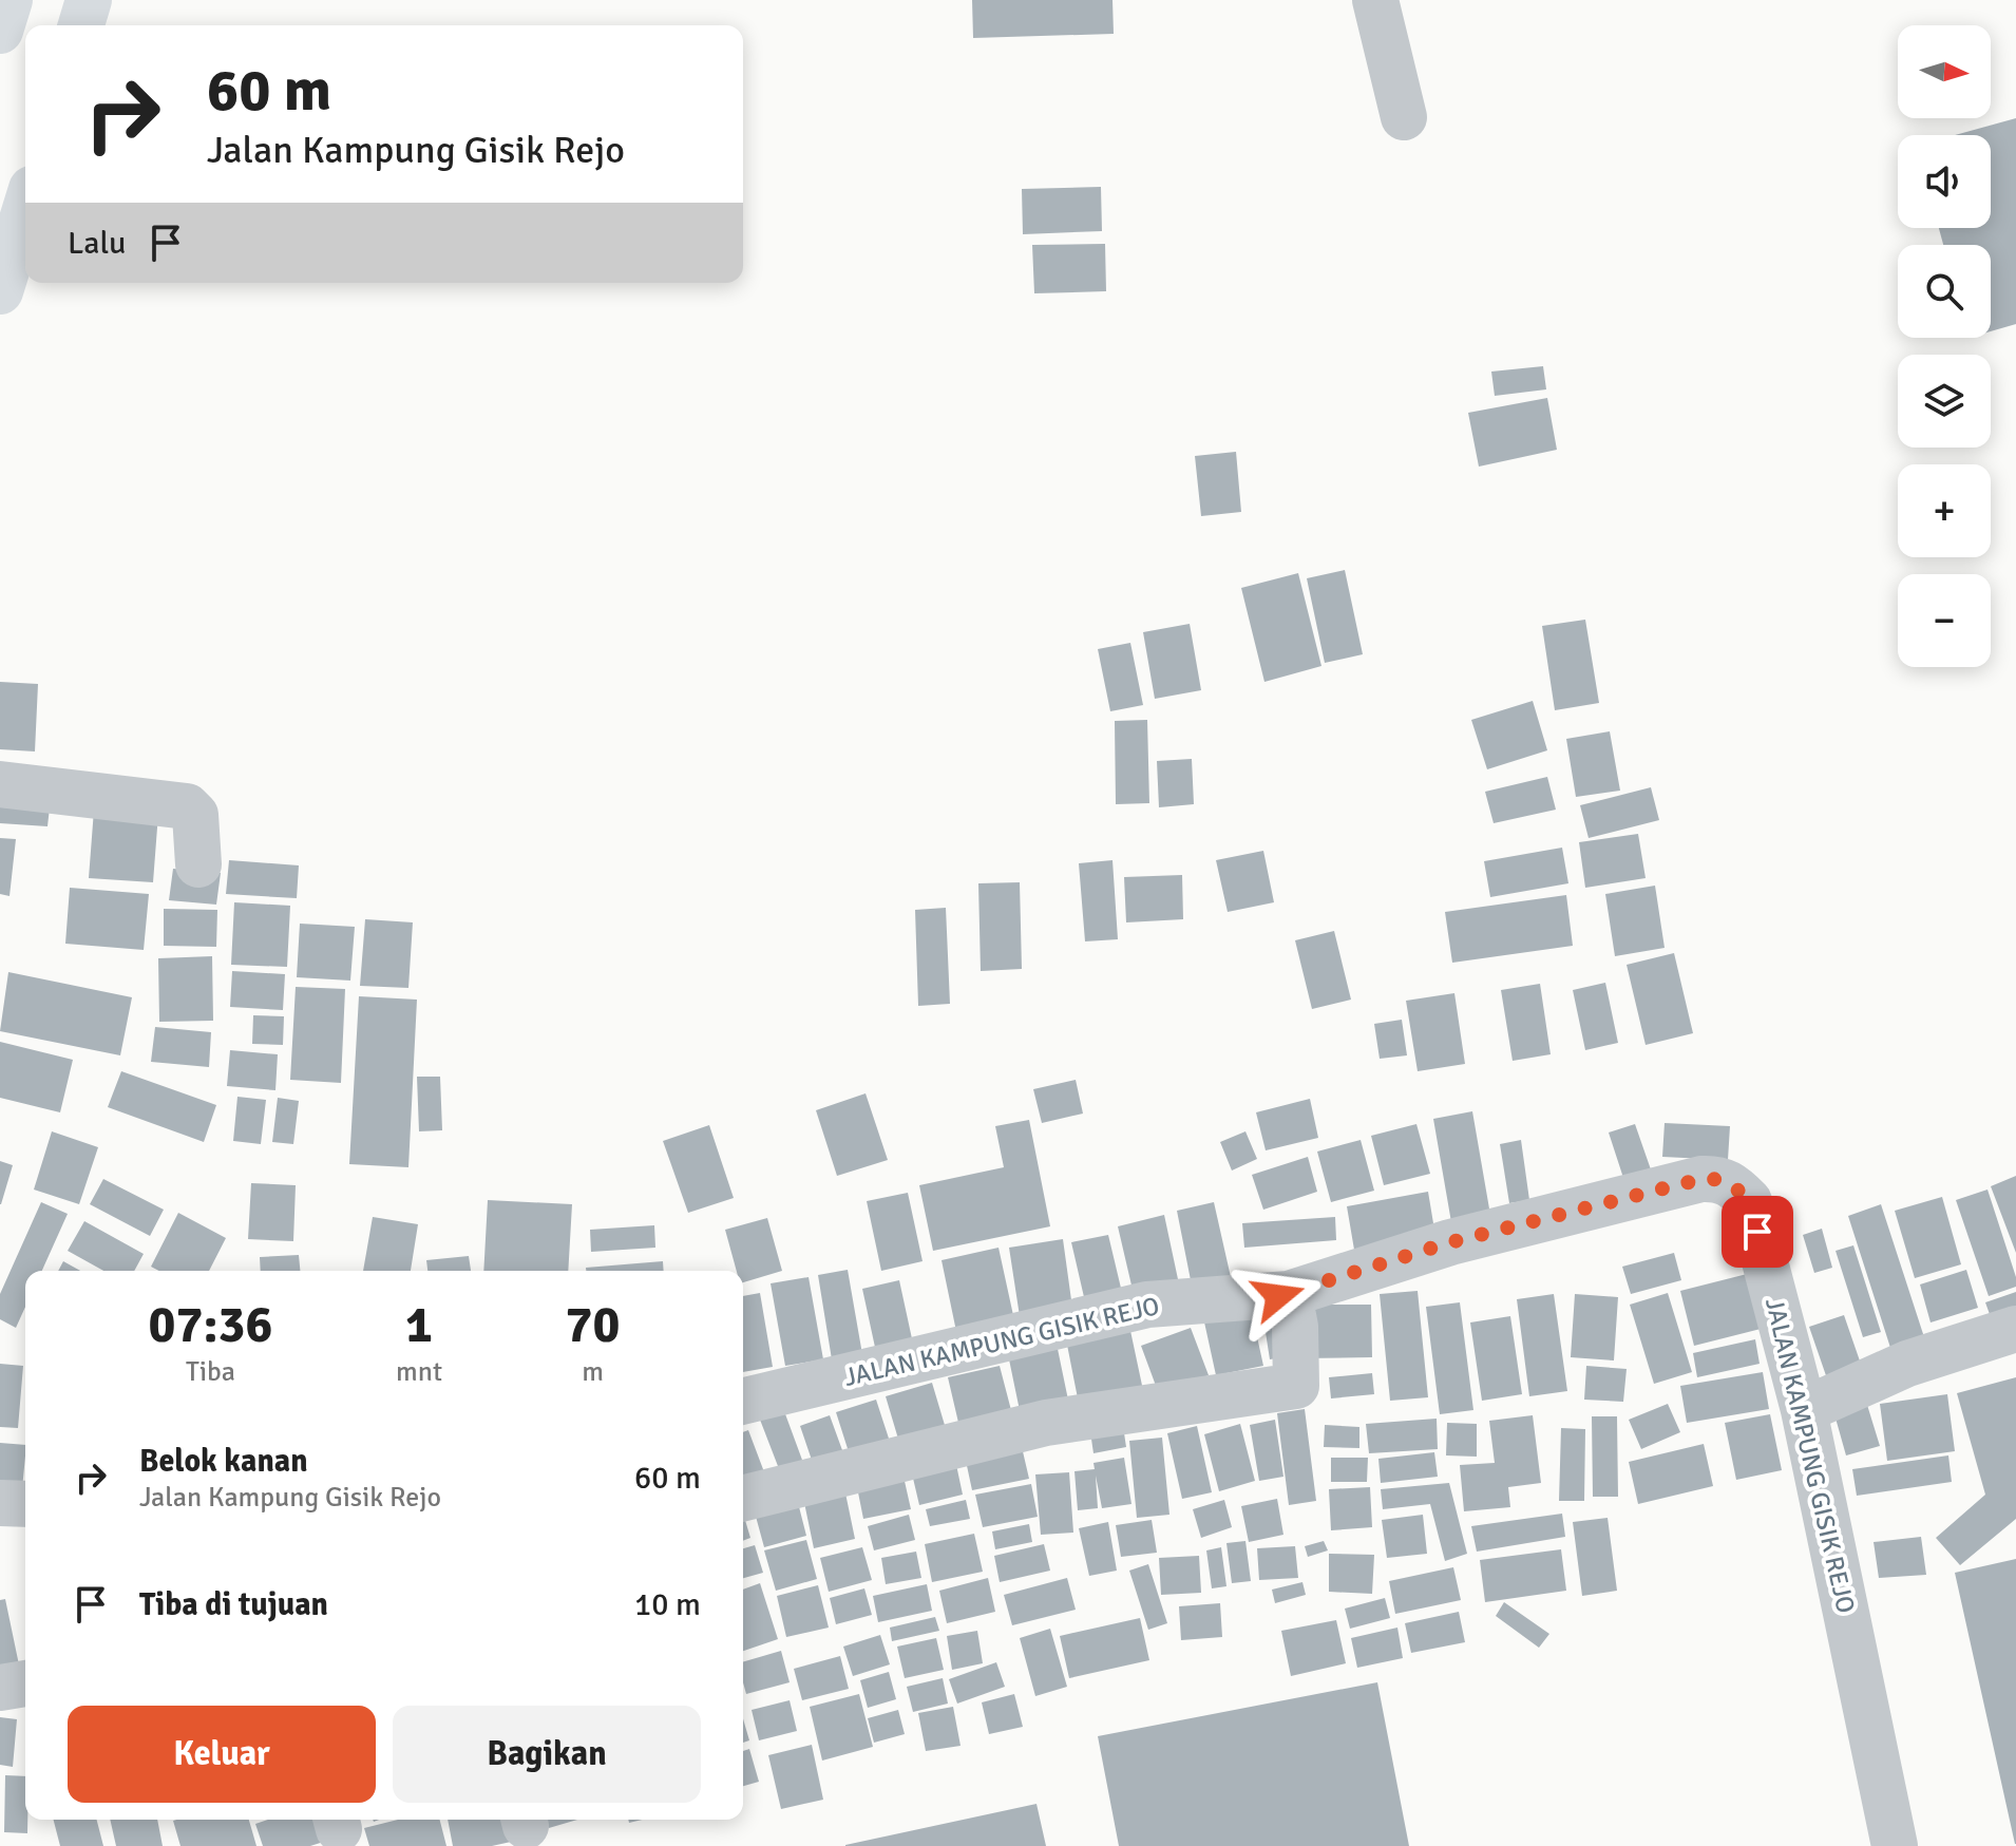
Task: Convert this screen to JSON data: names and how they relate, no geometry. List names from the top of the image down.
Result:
{
  "streets": {
    "street": ["JALAN KAMPUNG GISIK REJO"]
  },
  "north": "right",
  "page": {
    "map_buttons": ["+", "−"],
    "turn": ["60 m", "Jalan Kampung Gisik Rejo"],
    "then": "Lalu",
    "eta": [
      "07:36",
      "Tiba",
      "1",
      "mnt",
      "70",
      "m"
    ],
    "list": [
      {
        "name": "Belok kanan",
        "note": "Jalan Kampung Gisik Rejo",
        "value": "60 m"
      },
      {
        "name": "Tiba di tujuan",
        "value": "10 m"
      }
    ],
    "buttons": ["Keluar", "Bagikan"]
  }
}
